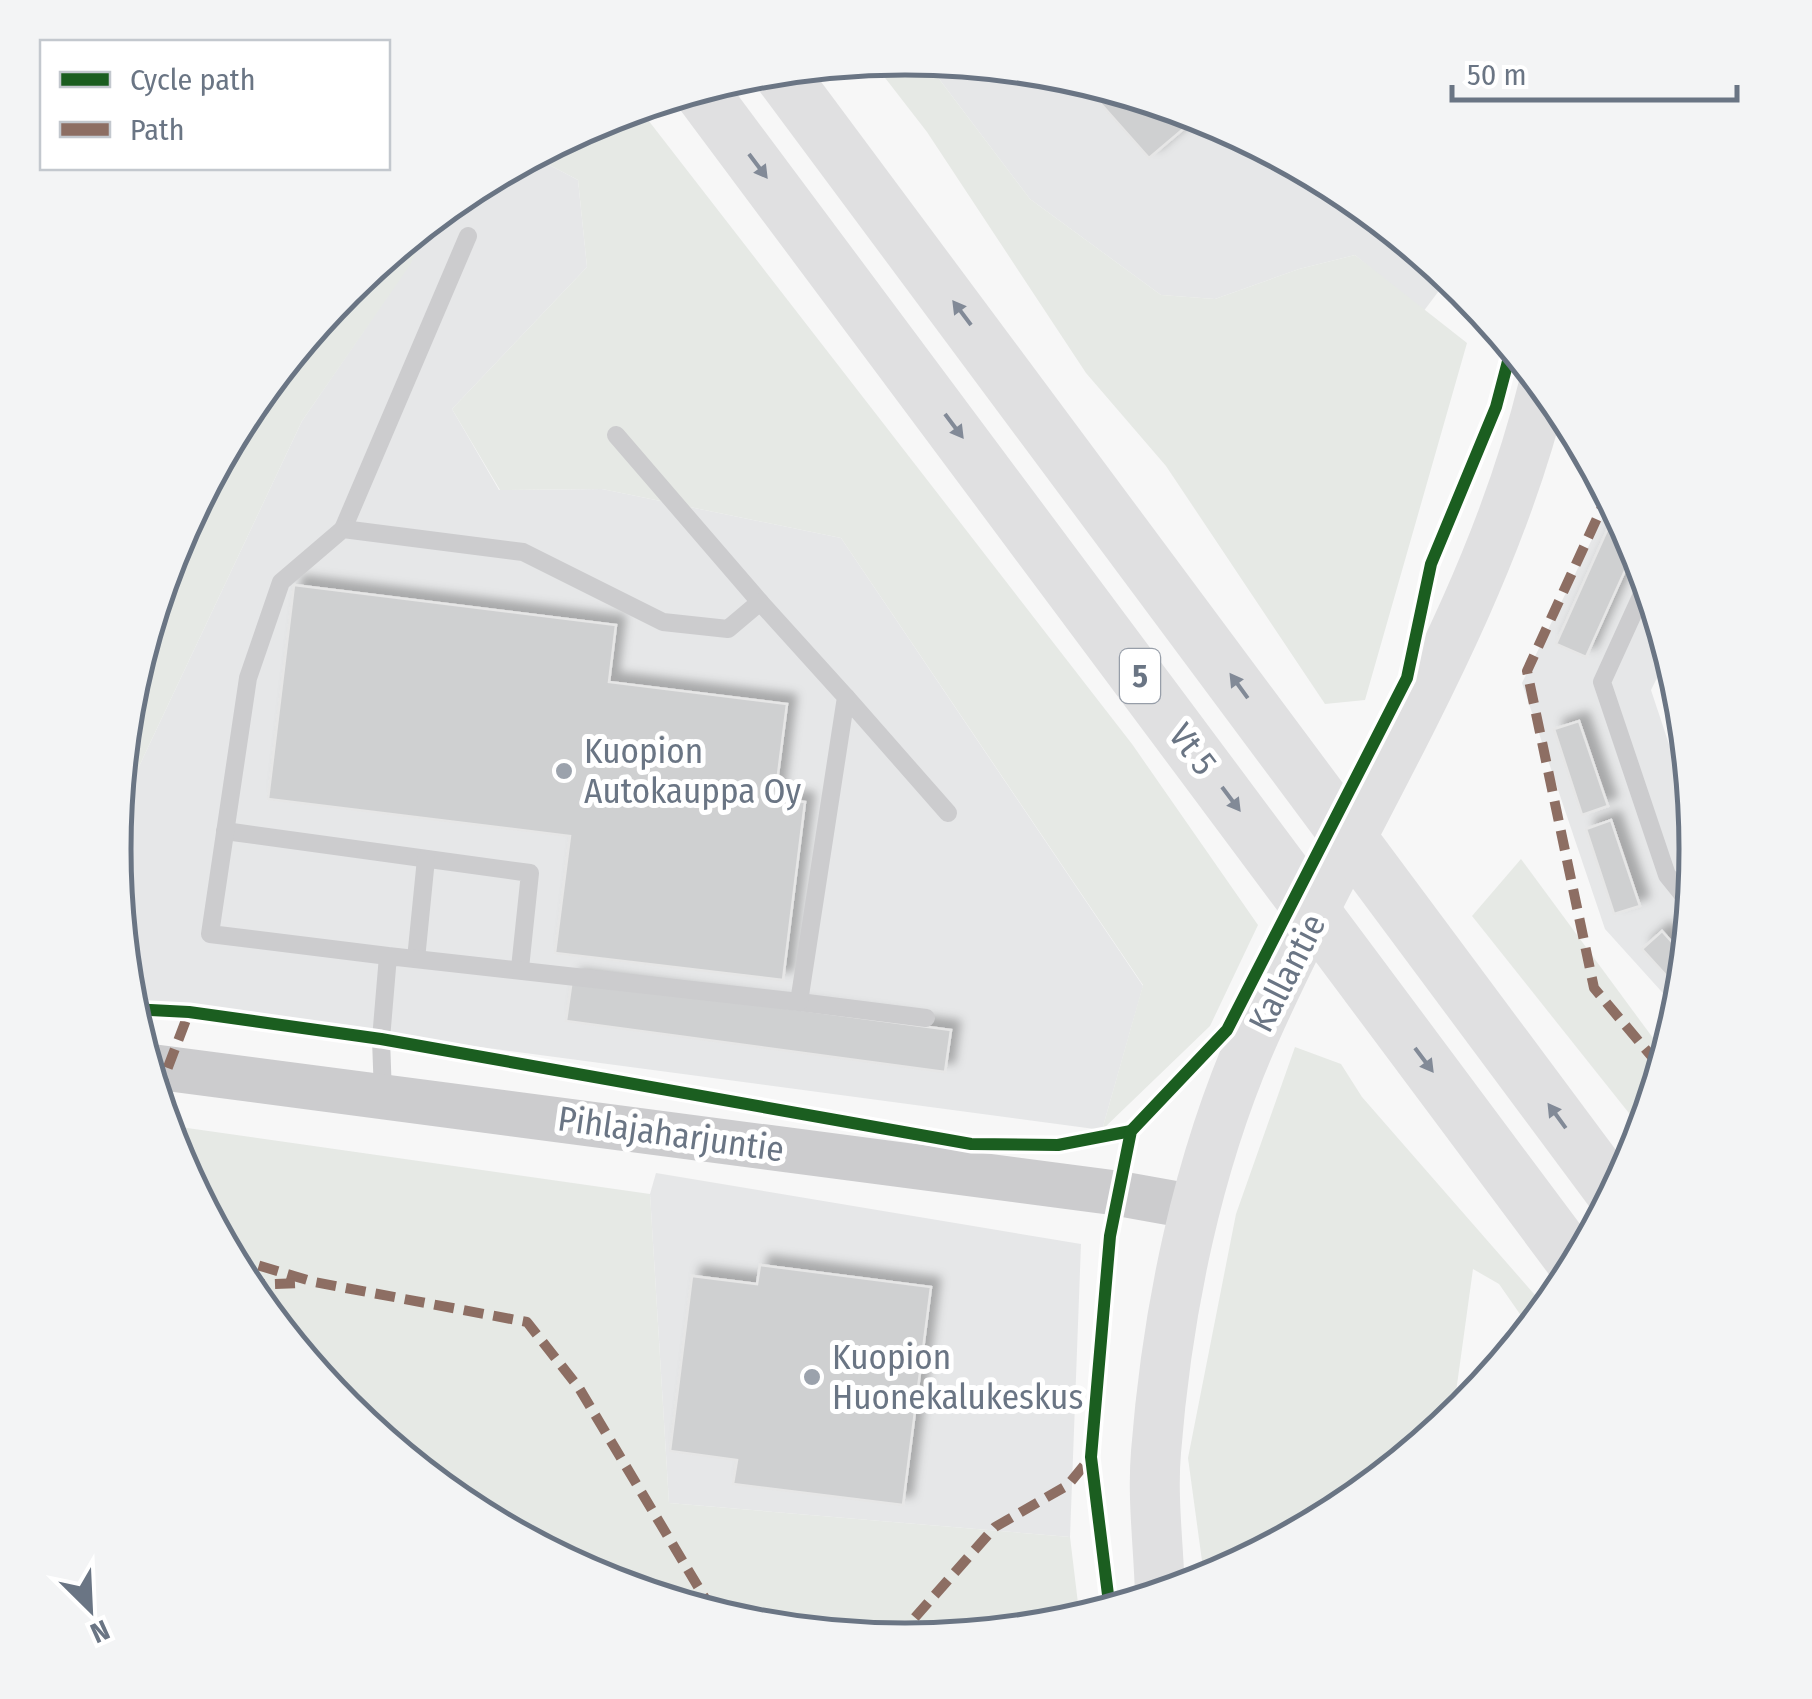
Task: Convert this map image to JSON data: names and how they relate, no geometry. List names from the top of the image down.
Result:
{
  "streets": {
    "highway": ["5", "Vt 5"],
    "main road": ["Kallantie"],
    "street": ["Pihlajaharjuntie"]
  },
  "crossings": [
    ["Kallantie", "Pihlajaharjuntie"]
  ],
  "places": ["Kuopion Autokauppa Oy", "Kuopion Huonekalukeskus"],
  "legend": ["Cycle path", "Path"],
  "scale_bar": "50 m",
  "north": "bottom right"
}
